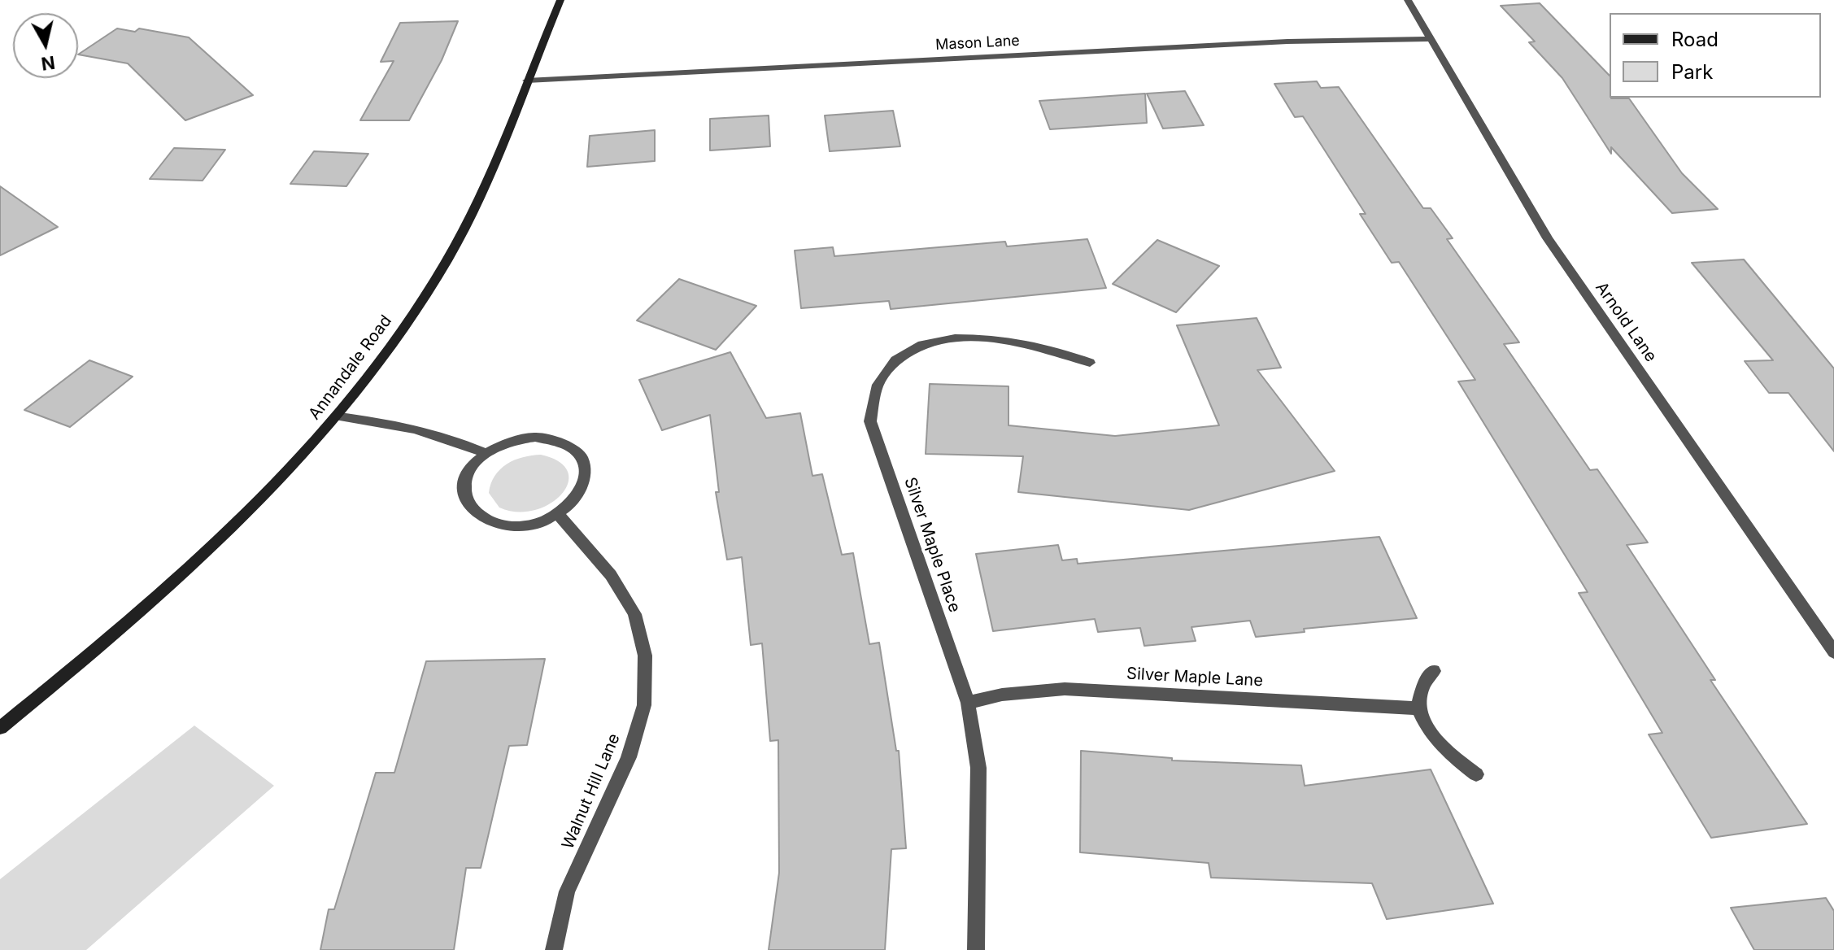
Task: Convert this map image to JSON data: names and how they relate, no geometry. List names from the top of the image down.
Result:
{
  "streets": {
    "main road": ["Annandale Road"],
    "street": [
      "Mason Lane",
      "Arnold Lane",
      "Silver Maple Place",
      "Silver Maple Lane",
      "Walnut Hill Lane"
    ]
  },
  "crossings": [
    ["Mason Lane", "Arnold Lane"],
    ["Mason Lane", "Annandale Road"],
    ["Silver Maple Place", "Silver Maple Lane"]
  ],
  "legend": ["Road", "Park"],
  "north": "bottom"
}
